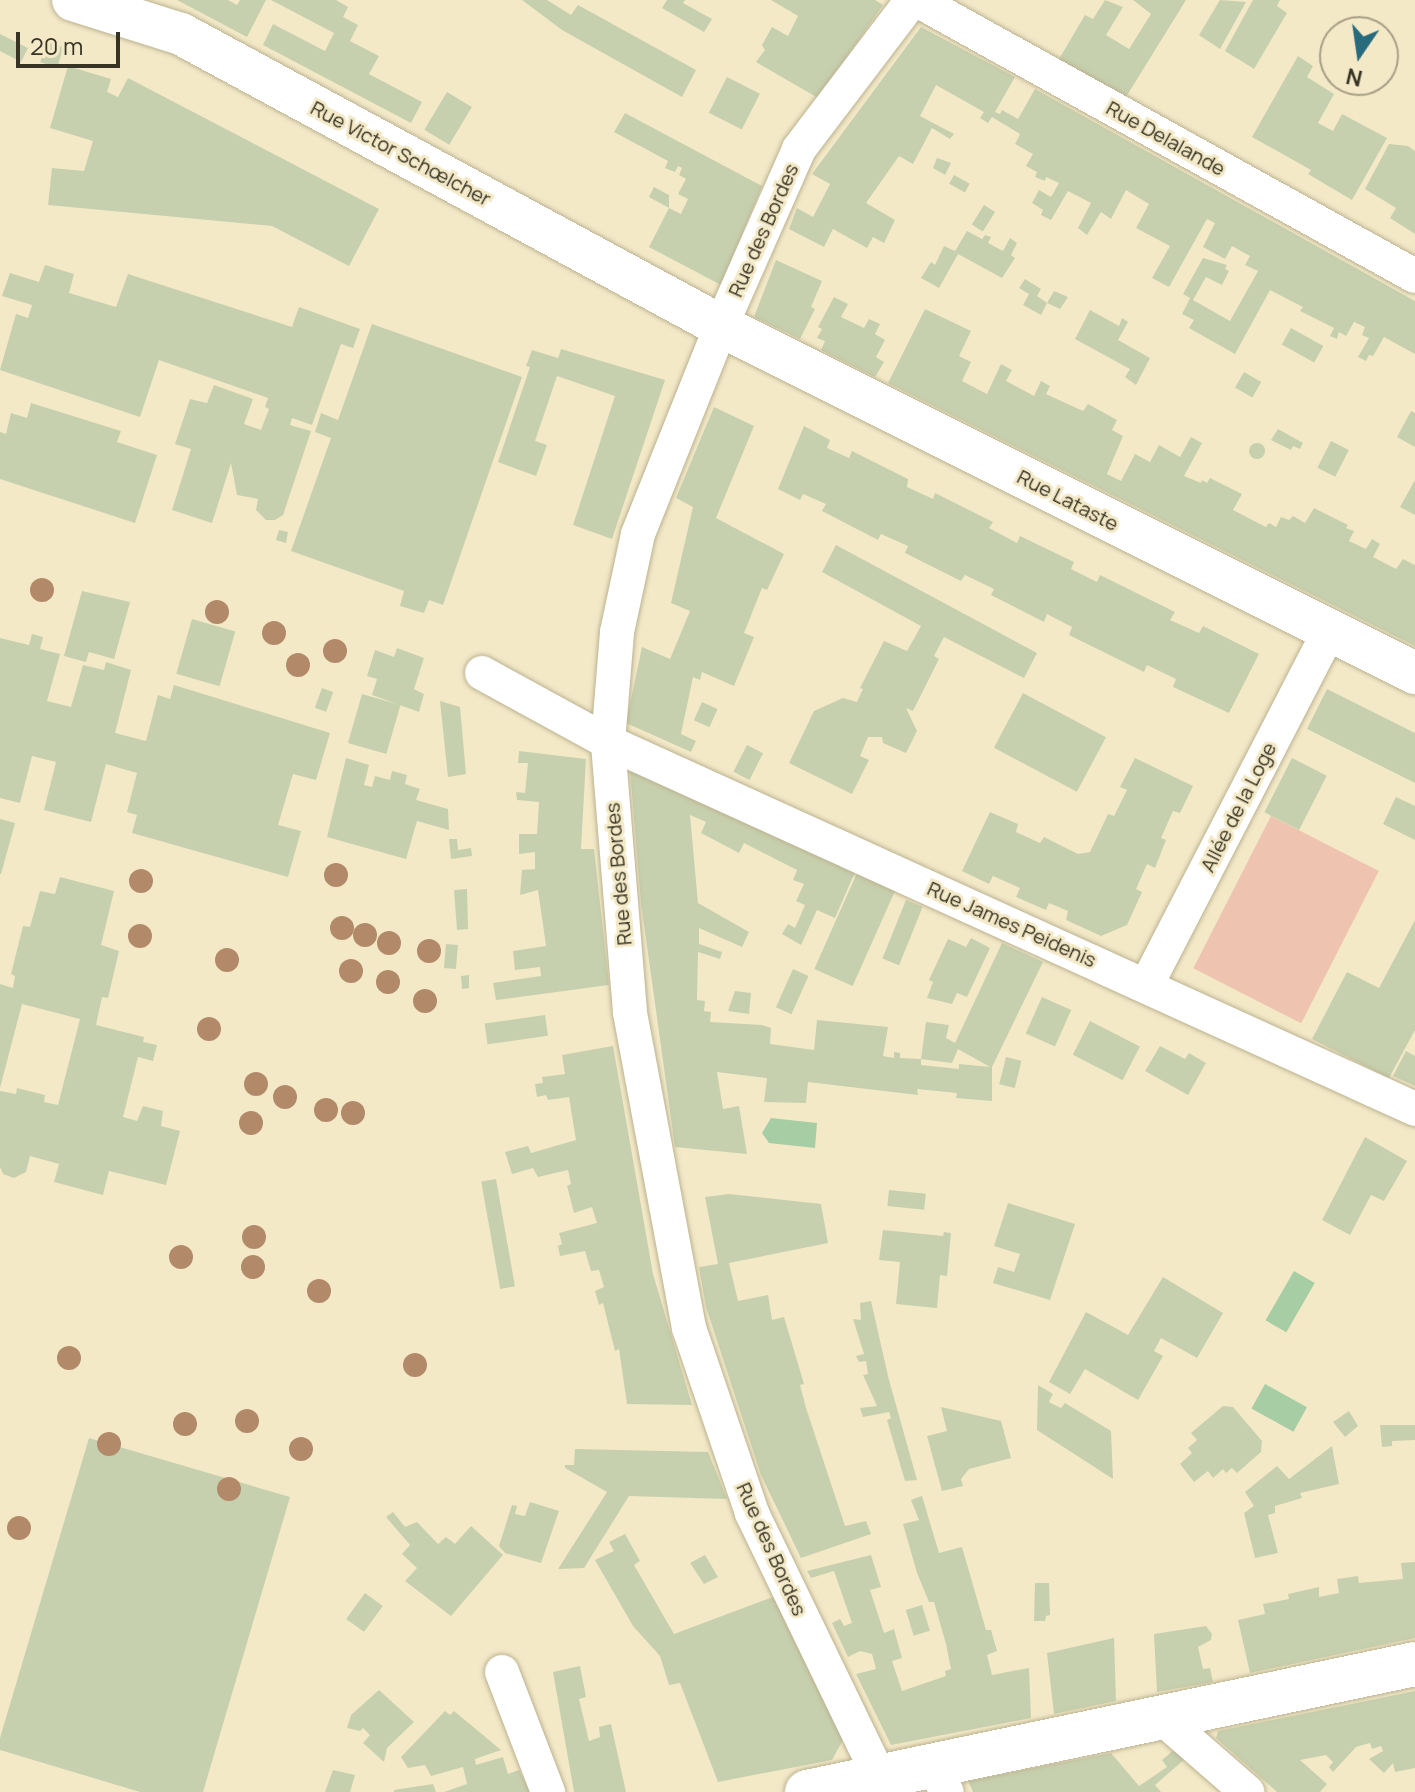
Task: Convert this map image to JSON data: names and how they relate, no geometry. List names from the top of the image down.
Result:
{
  "streets": {
    "street": [
      "Rue Delalande",
      "Rue Victor Schœlcher",
      "Rue des Bordes",
      "Rue Lataste",
      "Allée de la Loge",
      "Rue James Peidenis"
    ]
  },
  "crossings": [
    ["Rue Delalande", "Rue des Bordes"],
    ["Rue Victor Schœlcher", "Rue des Bordes"],
    ["Rue Victor Schœlcher", "Rue Lataste"],
    ["Rue des Bordes", "Rue Lataste"],
    ["Rue des Bordes", "Rue James Peidenis"],
    ["Rue Lataste", "Allée de la Loge"],
    ["Allée de la Loge", "Rue James Peidenis"]
  ],
  "scale_bar": "20 m",
  "north": "bottom"
}
